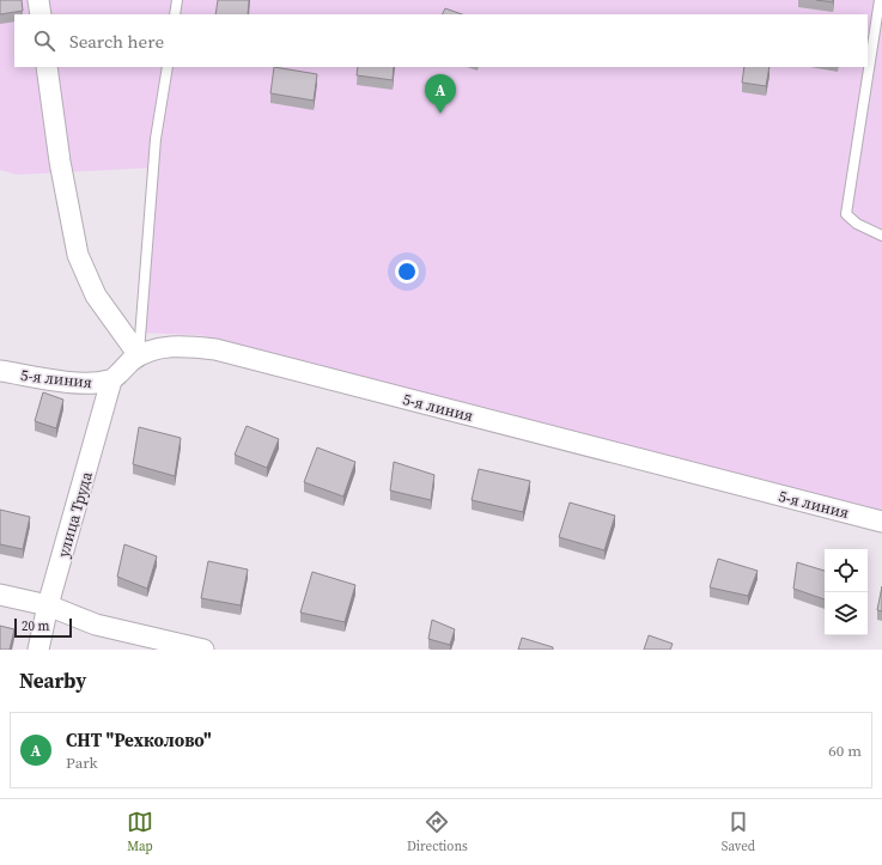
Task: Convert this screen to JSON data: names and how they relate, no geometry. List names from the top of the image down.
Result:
{
  "streets": {
    "street": ["5-я линия", "улица Труда"]
  },
  "crossings": [
    ["5-я линия", "улица Труда"]
  ],
  "scale_bar": "20 m",
  "page": {
    "search": "Search here",
    "pins": "A",
    "scale": "20 m",
    "heading": "Nearby",
    "list": [
      {
        "mark": "A",
        "name": "СНТ \"Рехколово\"",
        "note": "Park",
        "value": "60 m"
      }
    ],
    "nav": ["Map", "Directions", "Saved"]
  }
}
